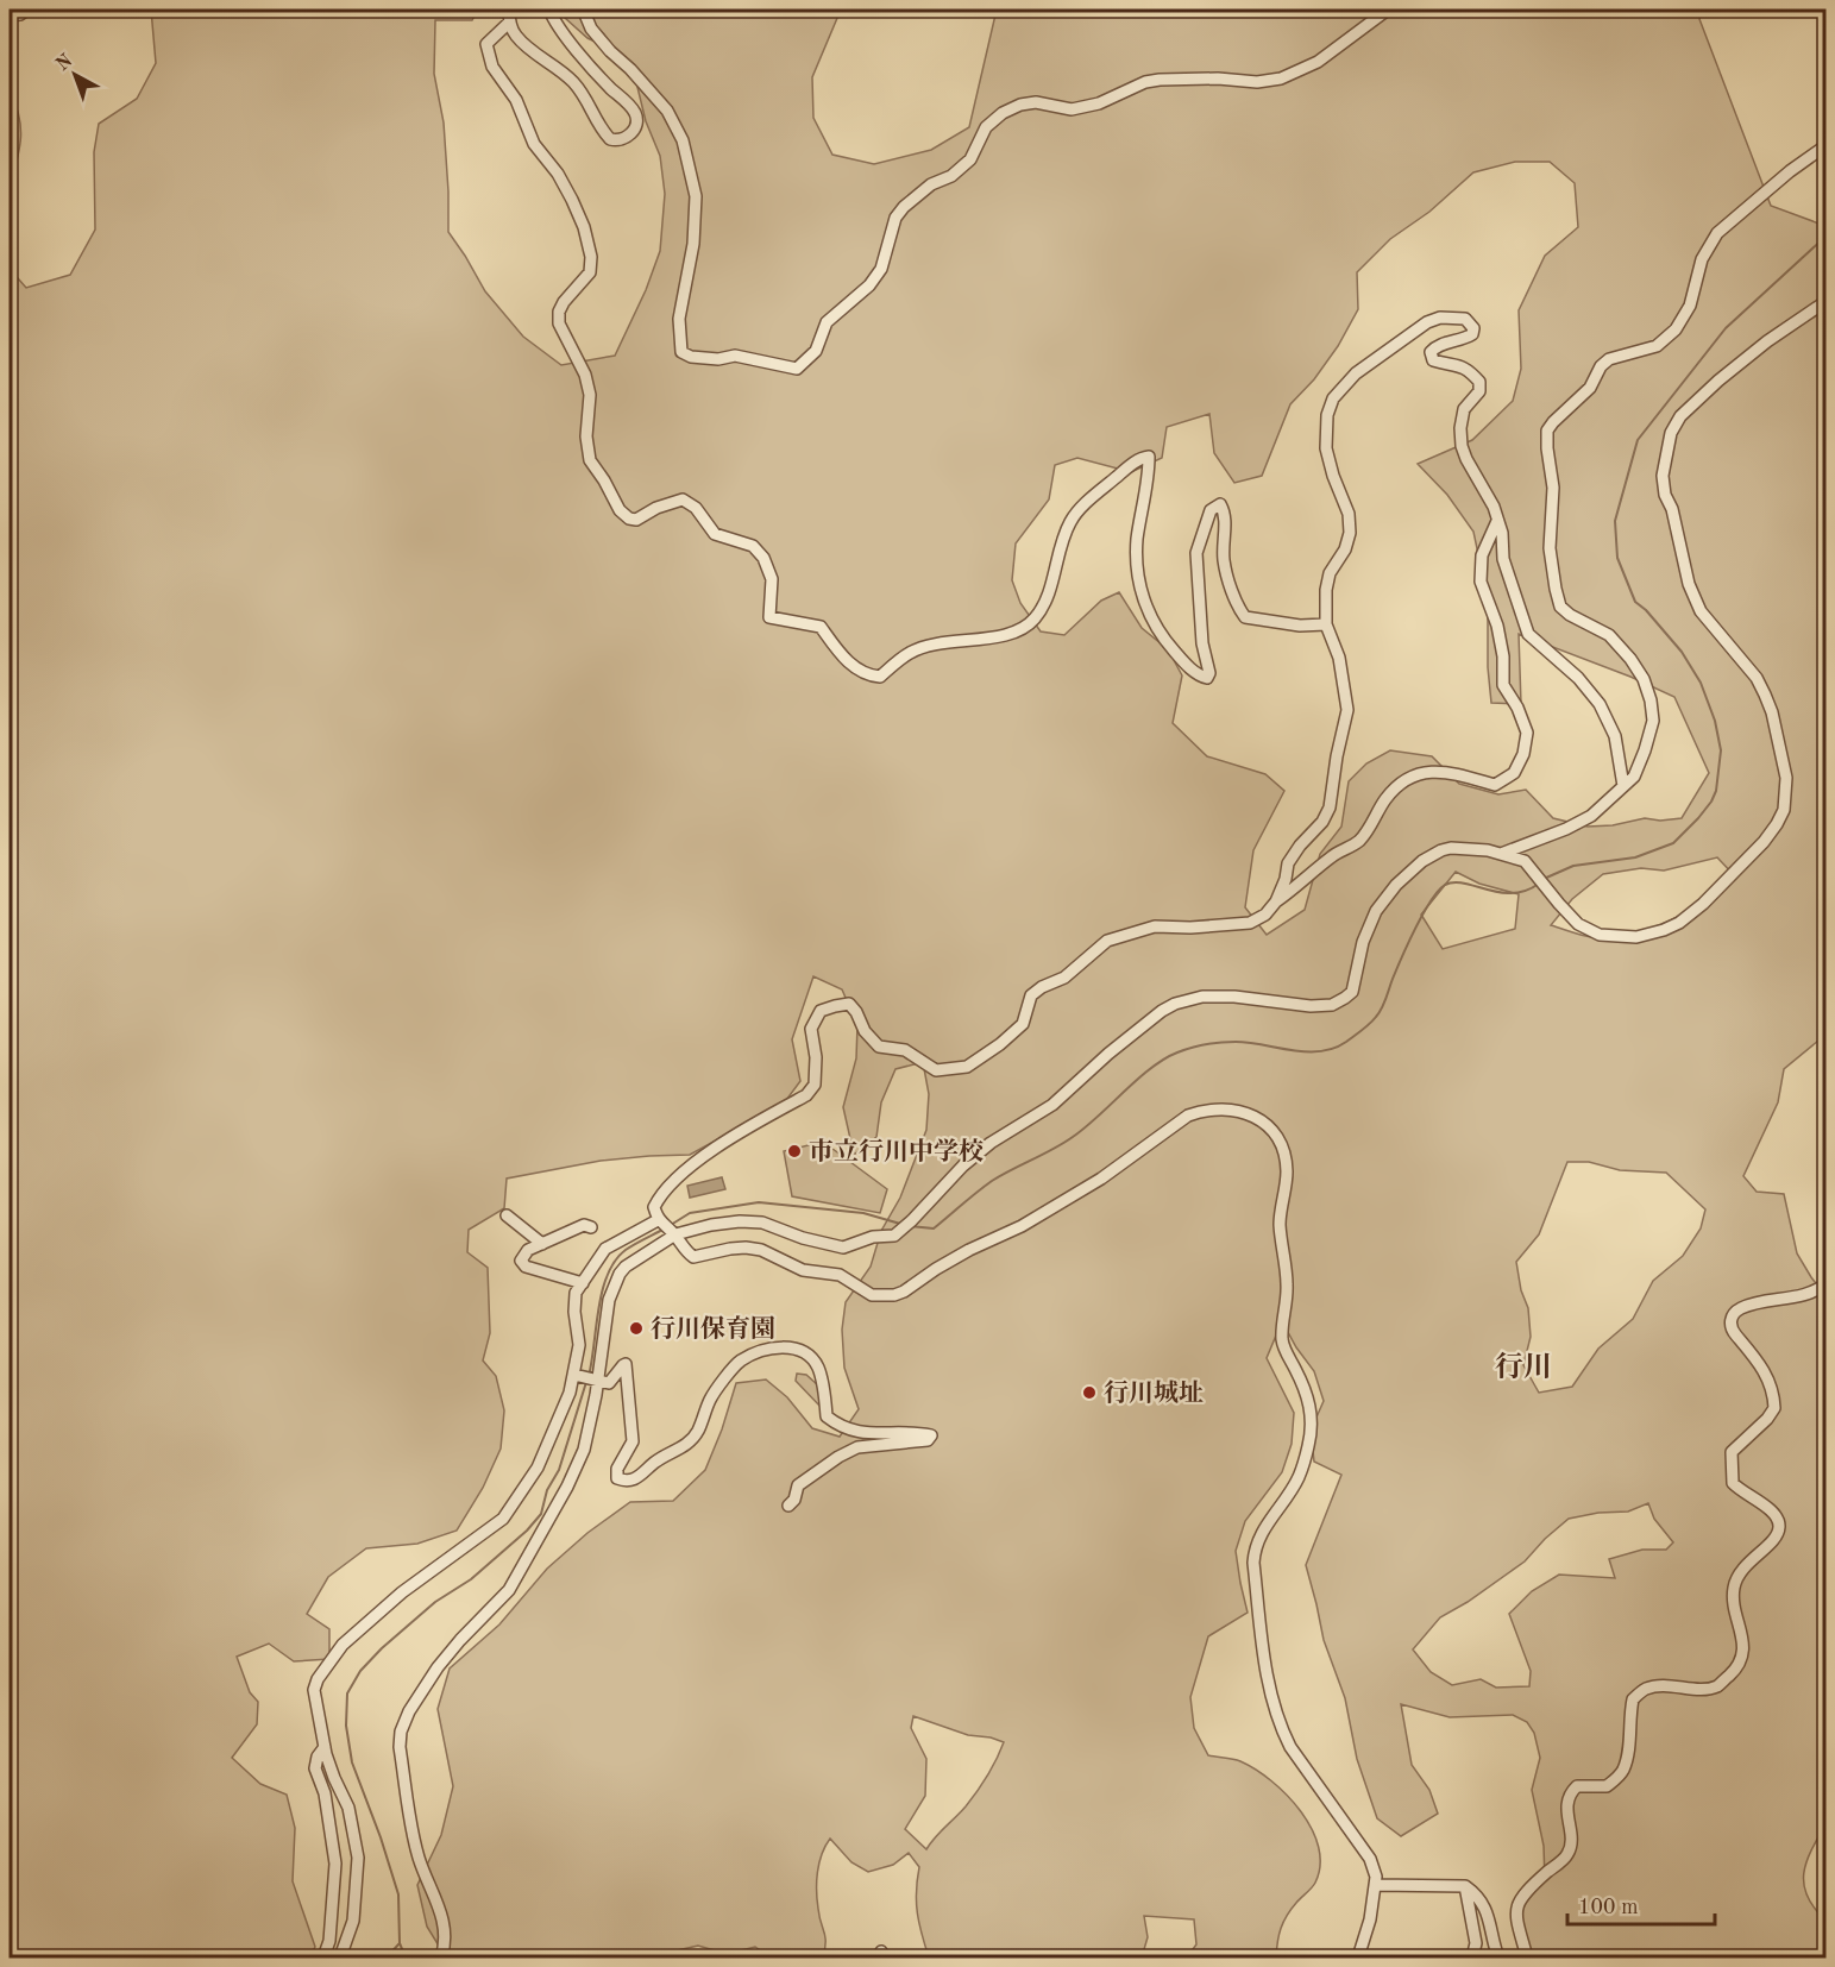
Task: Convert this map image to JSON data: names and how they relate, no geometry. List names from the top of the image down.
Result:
{
  "districts": ["行川"],
  "places": ["市立行川中学校", "行川保育園", "行川城址"],
  "scale_bar": "100 m",
  "north": "top left"
}
